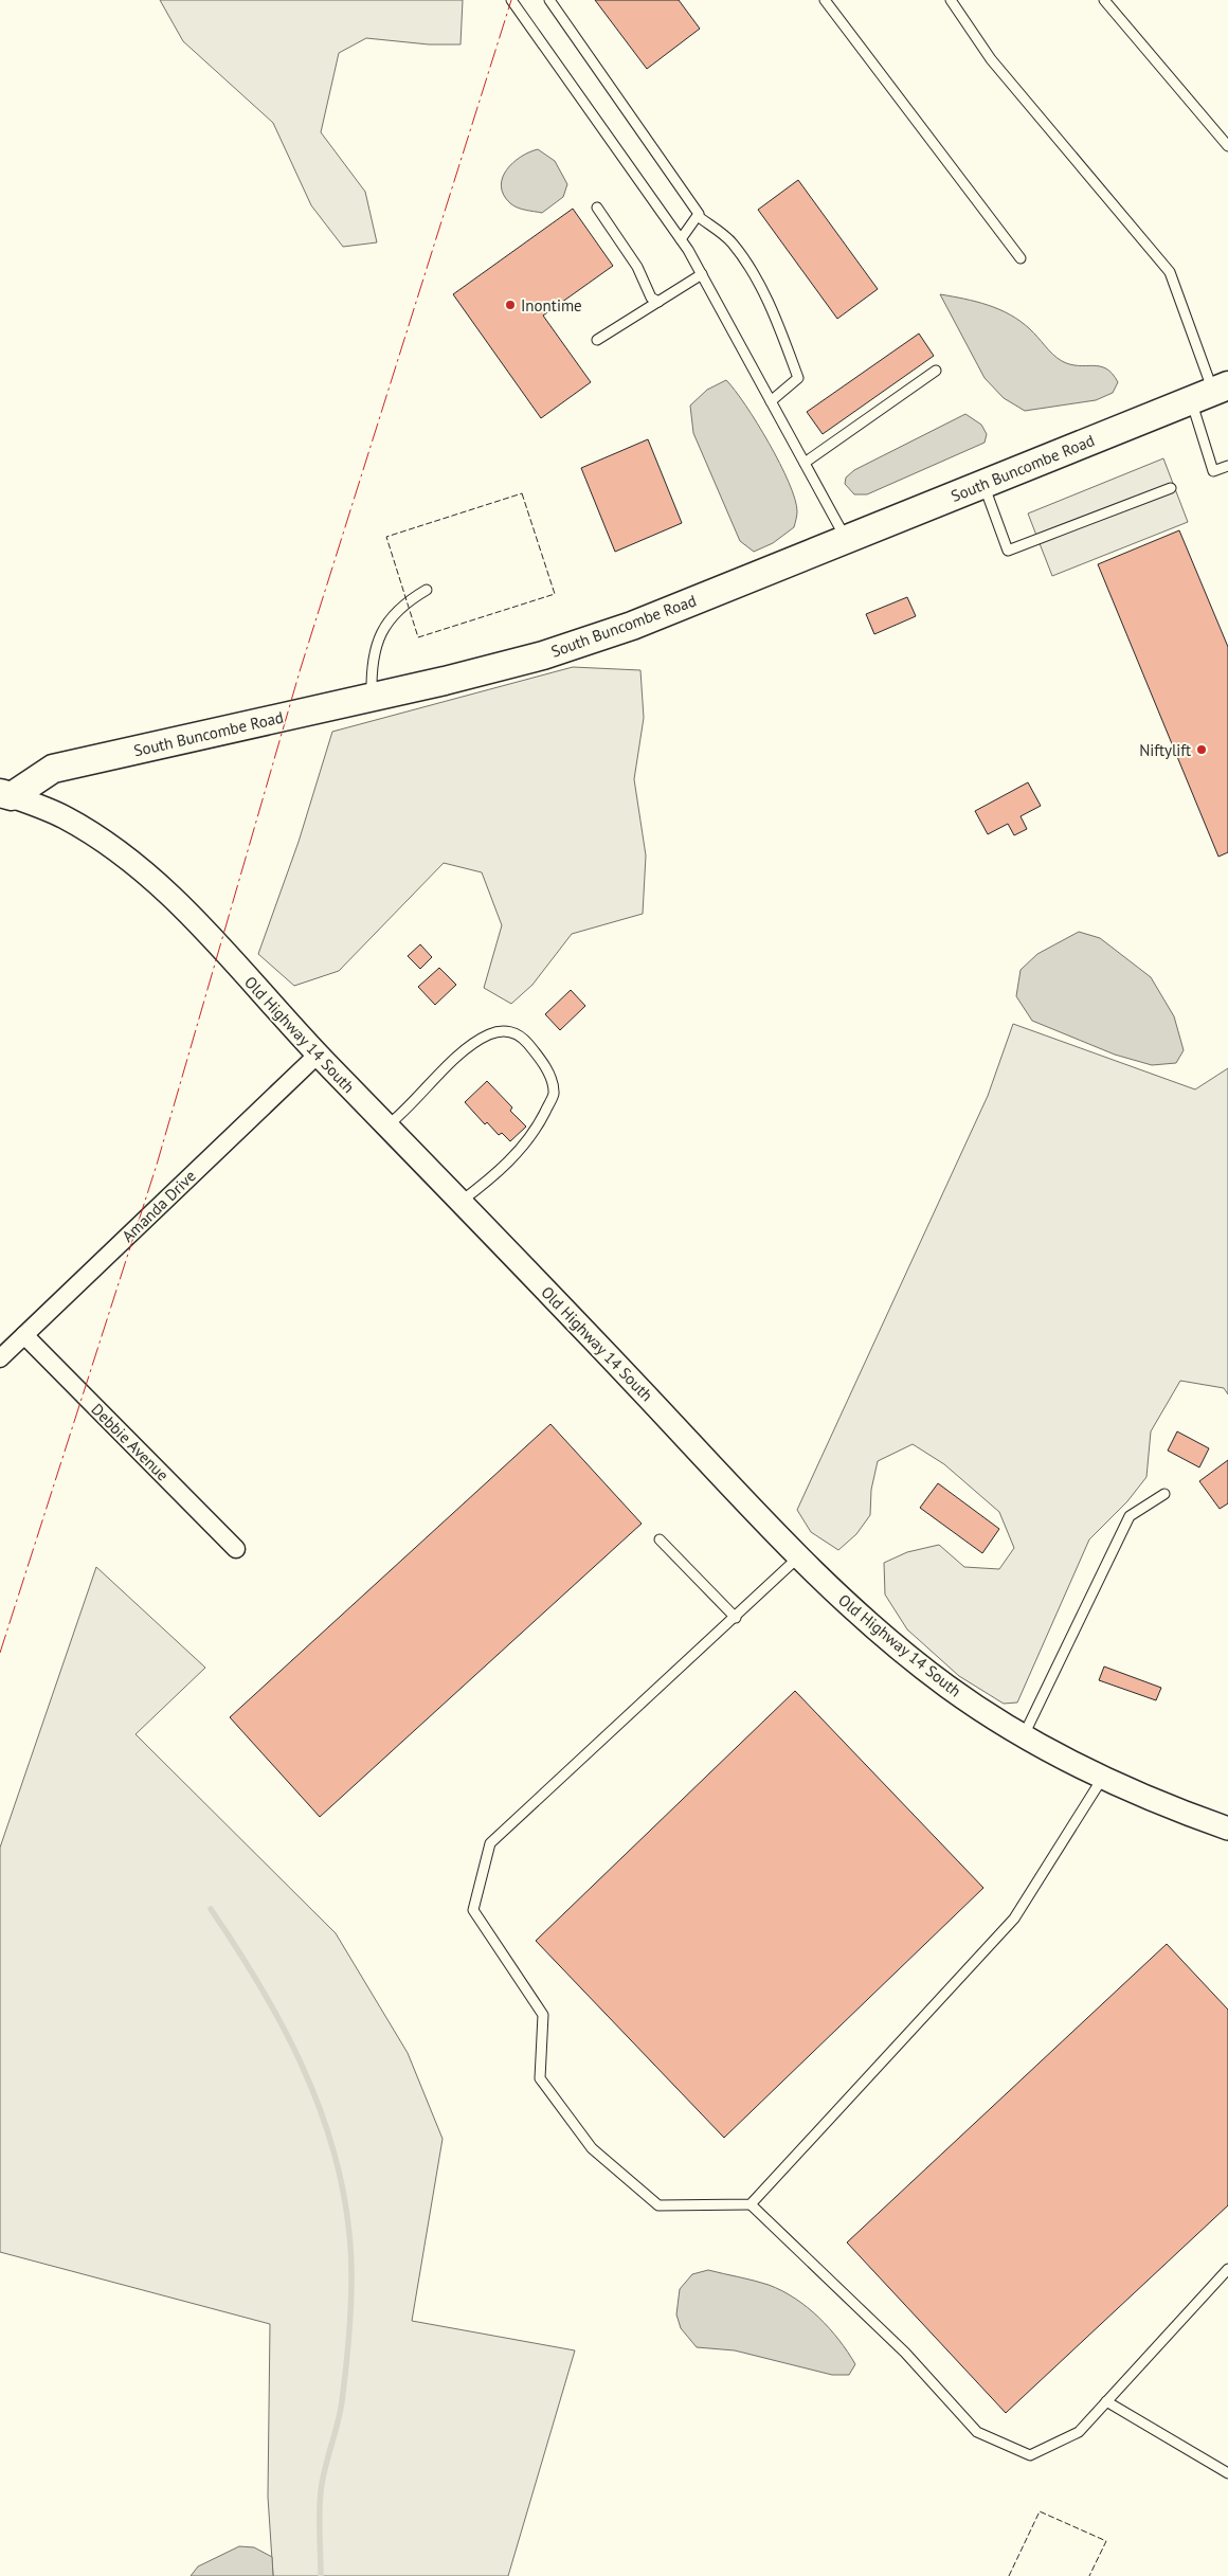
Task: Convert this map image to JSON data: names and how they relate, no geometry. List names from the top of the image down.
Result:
{
  "streets": {
    "main road": ["South Buncombe Road"],
    "street": ["Old Highway 14 South", "Amanda Drive", "Debbie Avenue"]
  },
  "crossings": [
    ["South Buncombe Road", "Old Highway 14 South"],
    ["Old Highway 14 South", "Amanda Drive"],
    ["Amanda Drive", "Debbie Avenue"]
  ],
  "places": ["Inontime", "Niftylift"]
}
